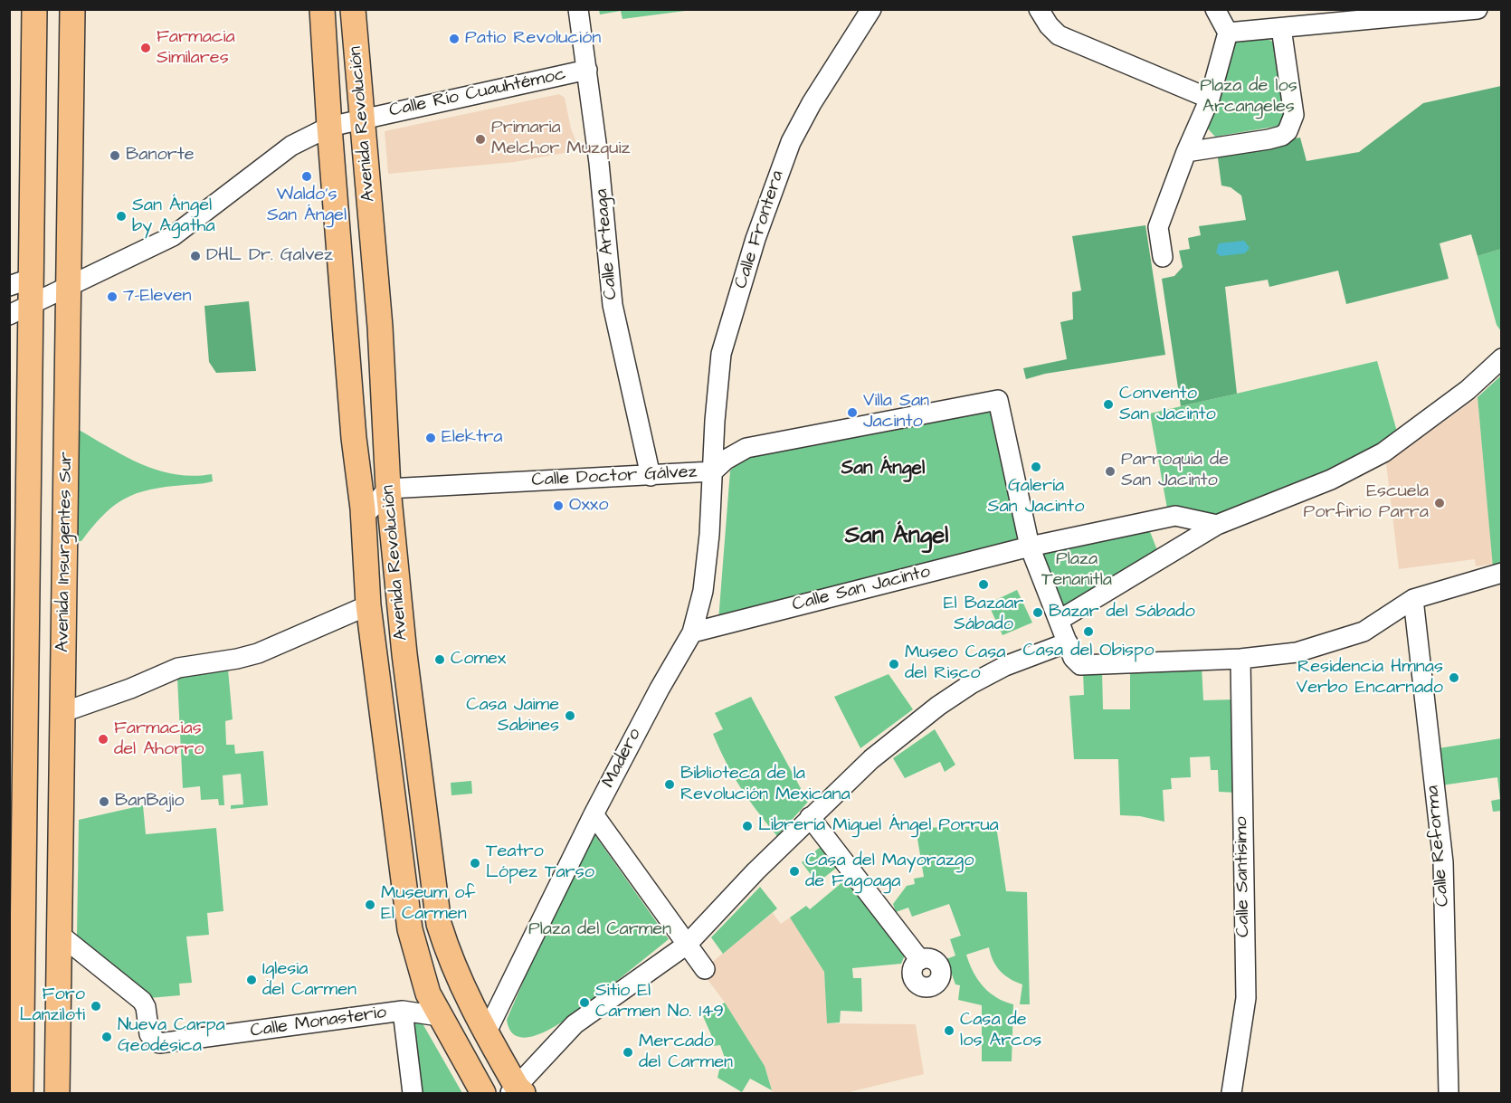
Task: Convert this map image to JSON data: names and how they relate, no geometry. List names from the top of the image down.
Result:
{
  "streets": {
    "main road": ["Avenida Revolución", "Avenida Insurgentes Sur"],
    "street": [
      "Calle Río Cuauhtémoc",
      "Calle Frontera",
      "Calle Arteaga",
      "Calle Doctor Gálvez",
      "Calle San Jacinto",
      "Madero",
      "Calle Reforma",
      "Calle Santisimo",
      "Calle Monasterio"
    ]
  },
  "crossings": [
    ["Calle Río Cuauhtémoc", "Avenida Revolución"],
    ["Calle Río Cuauhtémoc", "Calle Arteaga"],
    ["Calle Río Cuauhtémoc", "Avenida Insurgentes Sur"],
    ["Avenida Revolución", "Calle Doctor Gálvez"],
    ["Avenida Revolución", "Madero"],
    ["Avenida Revolución", "Calle Monasterio"],
    ["Calle Frontera", "Calle Doctor Gálvez"],
    ["Calle Frontera", "Madero"],
    ["Calle Arteaga", "Calle Doctor Gálvez"],
    ["Calle Doctor Gálvez", "Calle San Jacinto"],
    ["Calle Doctor Gálvez", "Madero"],
    ["Avenida Insurgentes Sur", "Calle Monasterio"],
    ["Calle San Jacinto", "Madero"]
  ],
  "districts": ["San Ángel", "San Ángel"],
  "parks": ["Plaza de los Arcangeles", "Plaza Tenanitla", "Plaza del Carmen"],
  "places": [
    "Patio Revolución",
    "Farmacia Similares",
    "Primaria Melchor Muzquiz",
    "Banorte",
    "Waldo's San Ángel",
    "San Ángel by Agatha",
    "DHL Dr. Galvez",
    "7-Eleven",
    "Convento San Jacinto",
    "Villa San Jacinto",
    "Elektra",
    "Galería San Jacinto",
    "Parroquia de San Jacinto",
    "Escuela Porfirio Parra",
    "Oxxo",
    "El Bazaar Sábado",
    "Bazar del Sábado",
    "Casa del Obispo",
    "Comex",
    "Museo Casa del Risco",
    "Residencia Hmnas Verbo Encarnado",
    "Casa Jaime Sabines",
    "Farmacias del Ahorro",
    "Biblioteca de la Revolución Mexicana",
    "BanBajio",
    "Librería Miguel Ángel Porrua",
    "Teatro López Tarso",
    "Casa del Mayorazgo de Fagoaga",
    "Museum of El Carmen",
    "Iglesia del Carmen",
    "Sitio El Carmen No. 149",
    "Foro Lanziloti",
    "Casa de los Arcos",
    "Nueva Carpa Geodésica",
    "Mercado del Carmen"
  ]
}
